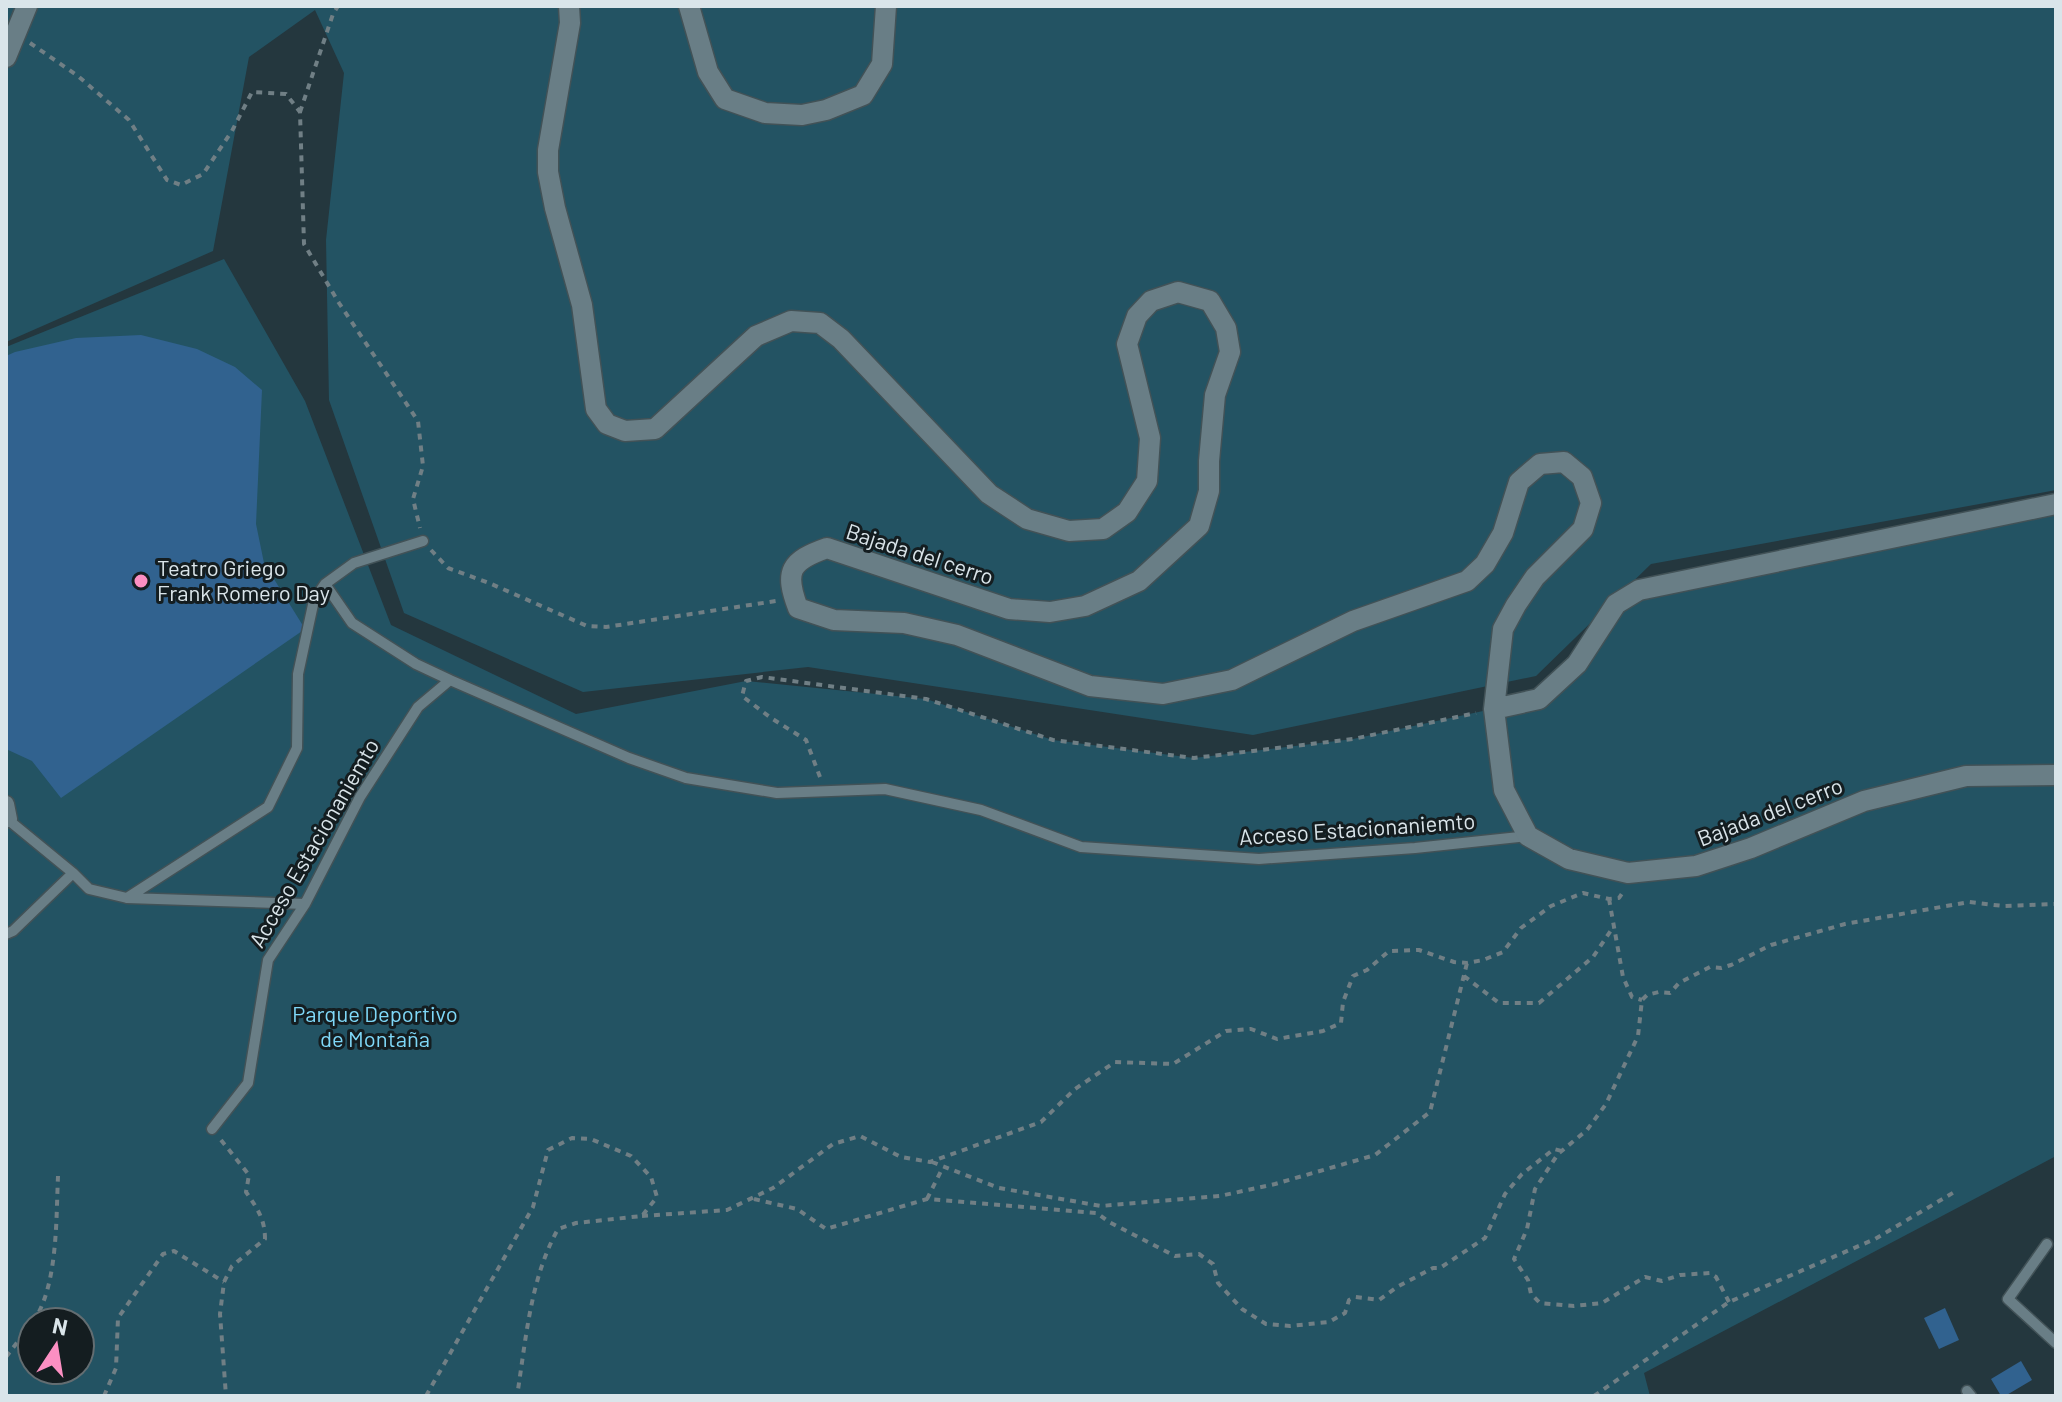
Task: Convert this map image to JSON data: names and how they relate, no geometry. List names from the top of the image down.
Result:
{
  "streets": {
    "street": ["Bajada del cerro"],
    "lane": ["Acceso Estacionaniemto"]
  },
  "crossings": [
    ["Bajada del cerro", "Acceso Estacionaniemto"]
  ],
  "parks": ["Parque Deportivo de Montaña"],
  "places": ["Teatro Griego Frank Romero Day"],
  "north": "top"
}
